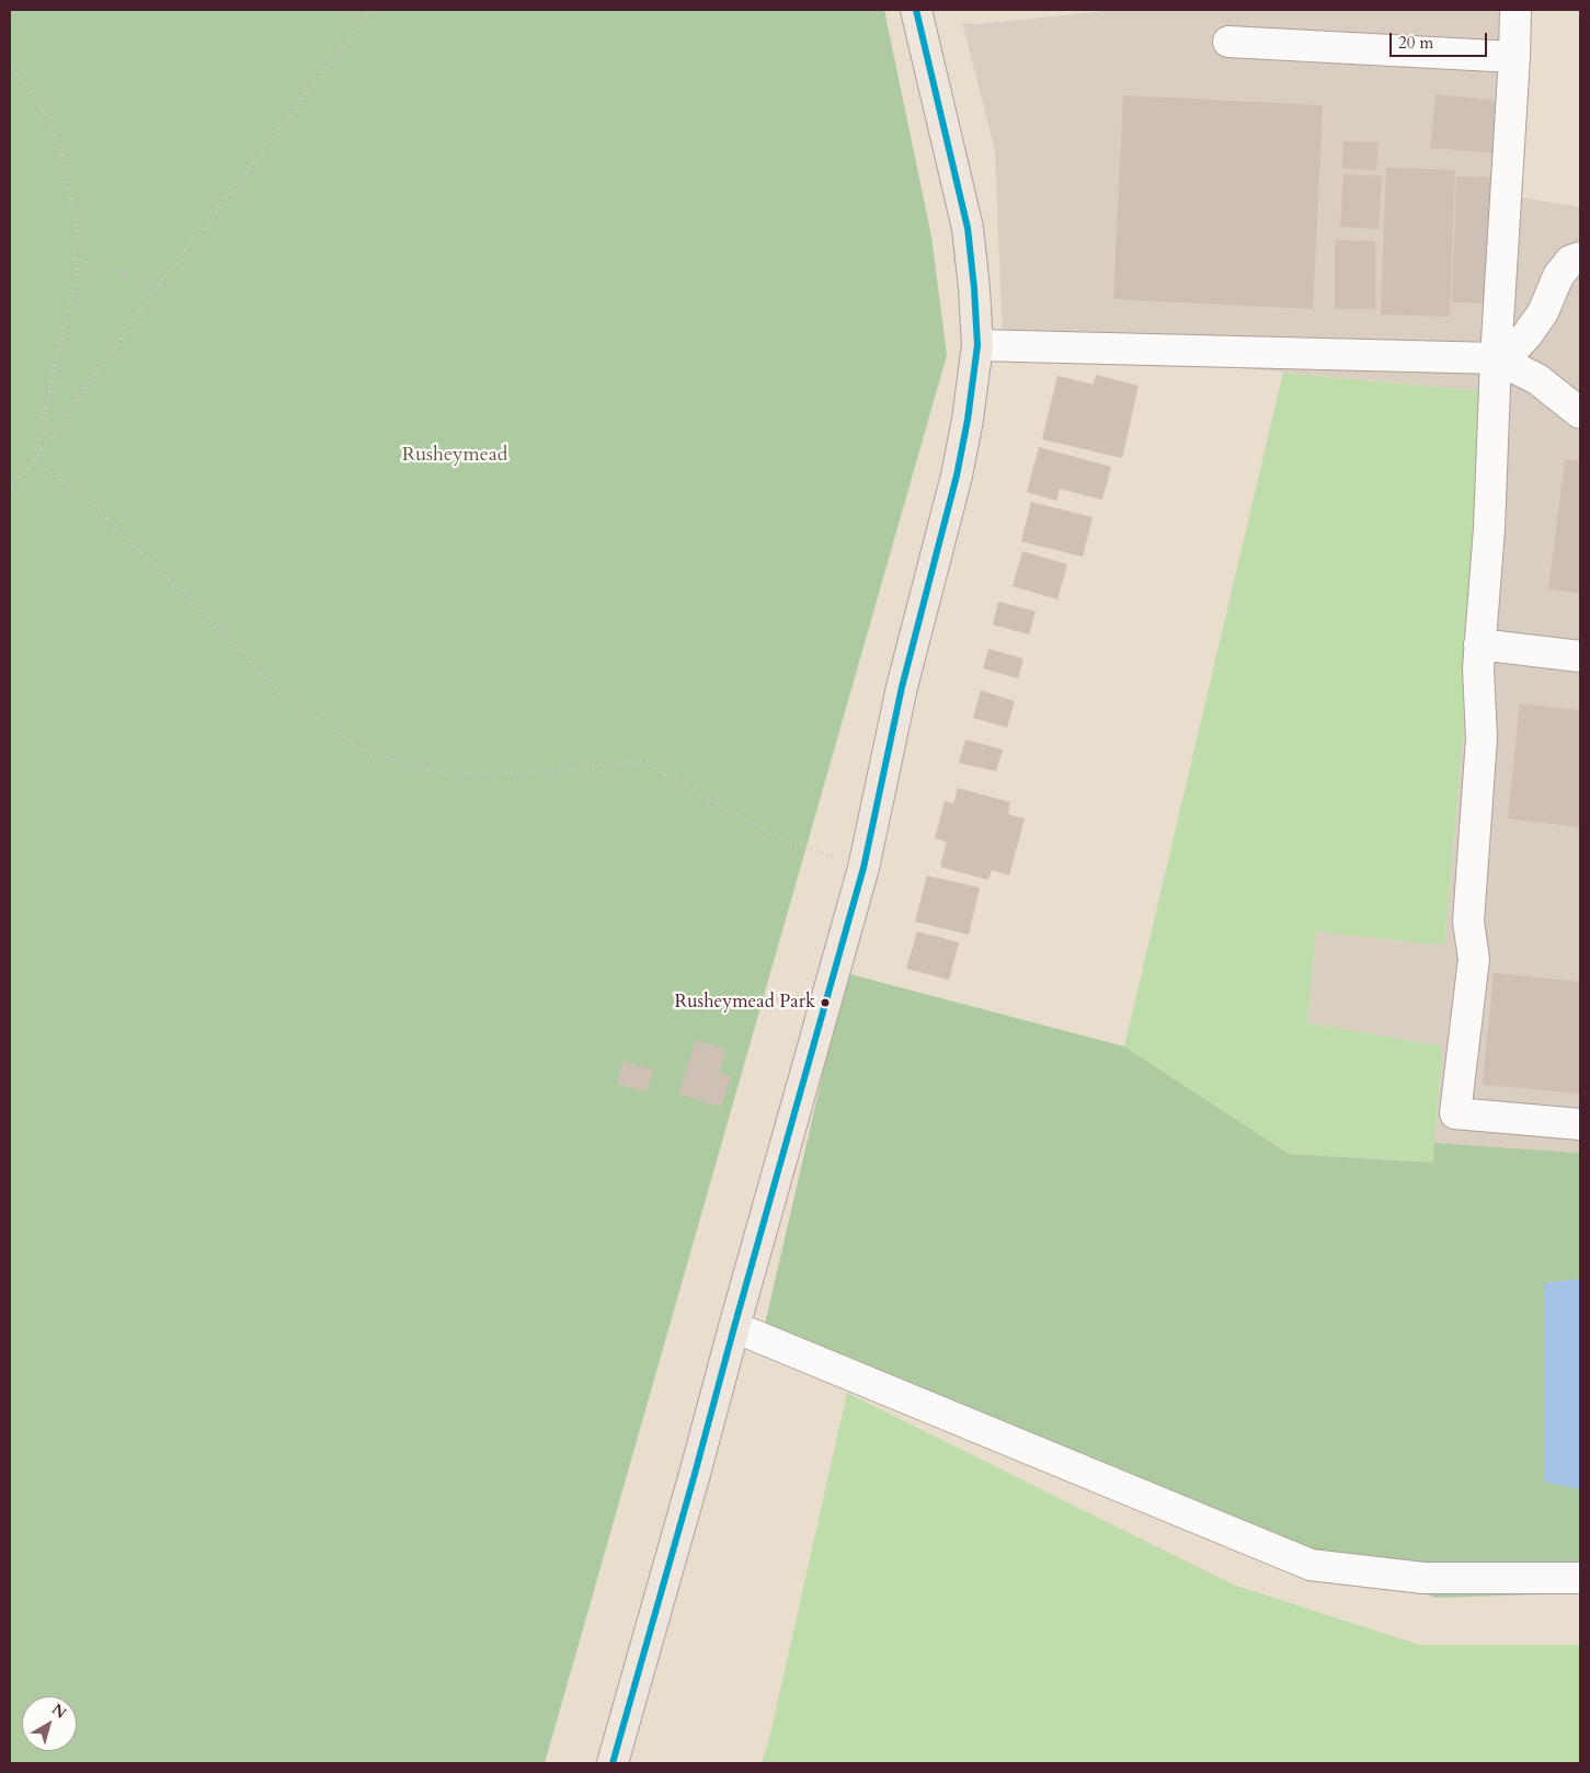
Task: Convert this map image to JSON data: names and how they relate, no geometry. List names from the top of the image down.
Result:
{
  "parks": ["Rusheymead"],
  "places": ["Rusheymead Park"],
  "scale_bar": "20 m",
  "north": "top right"
}
